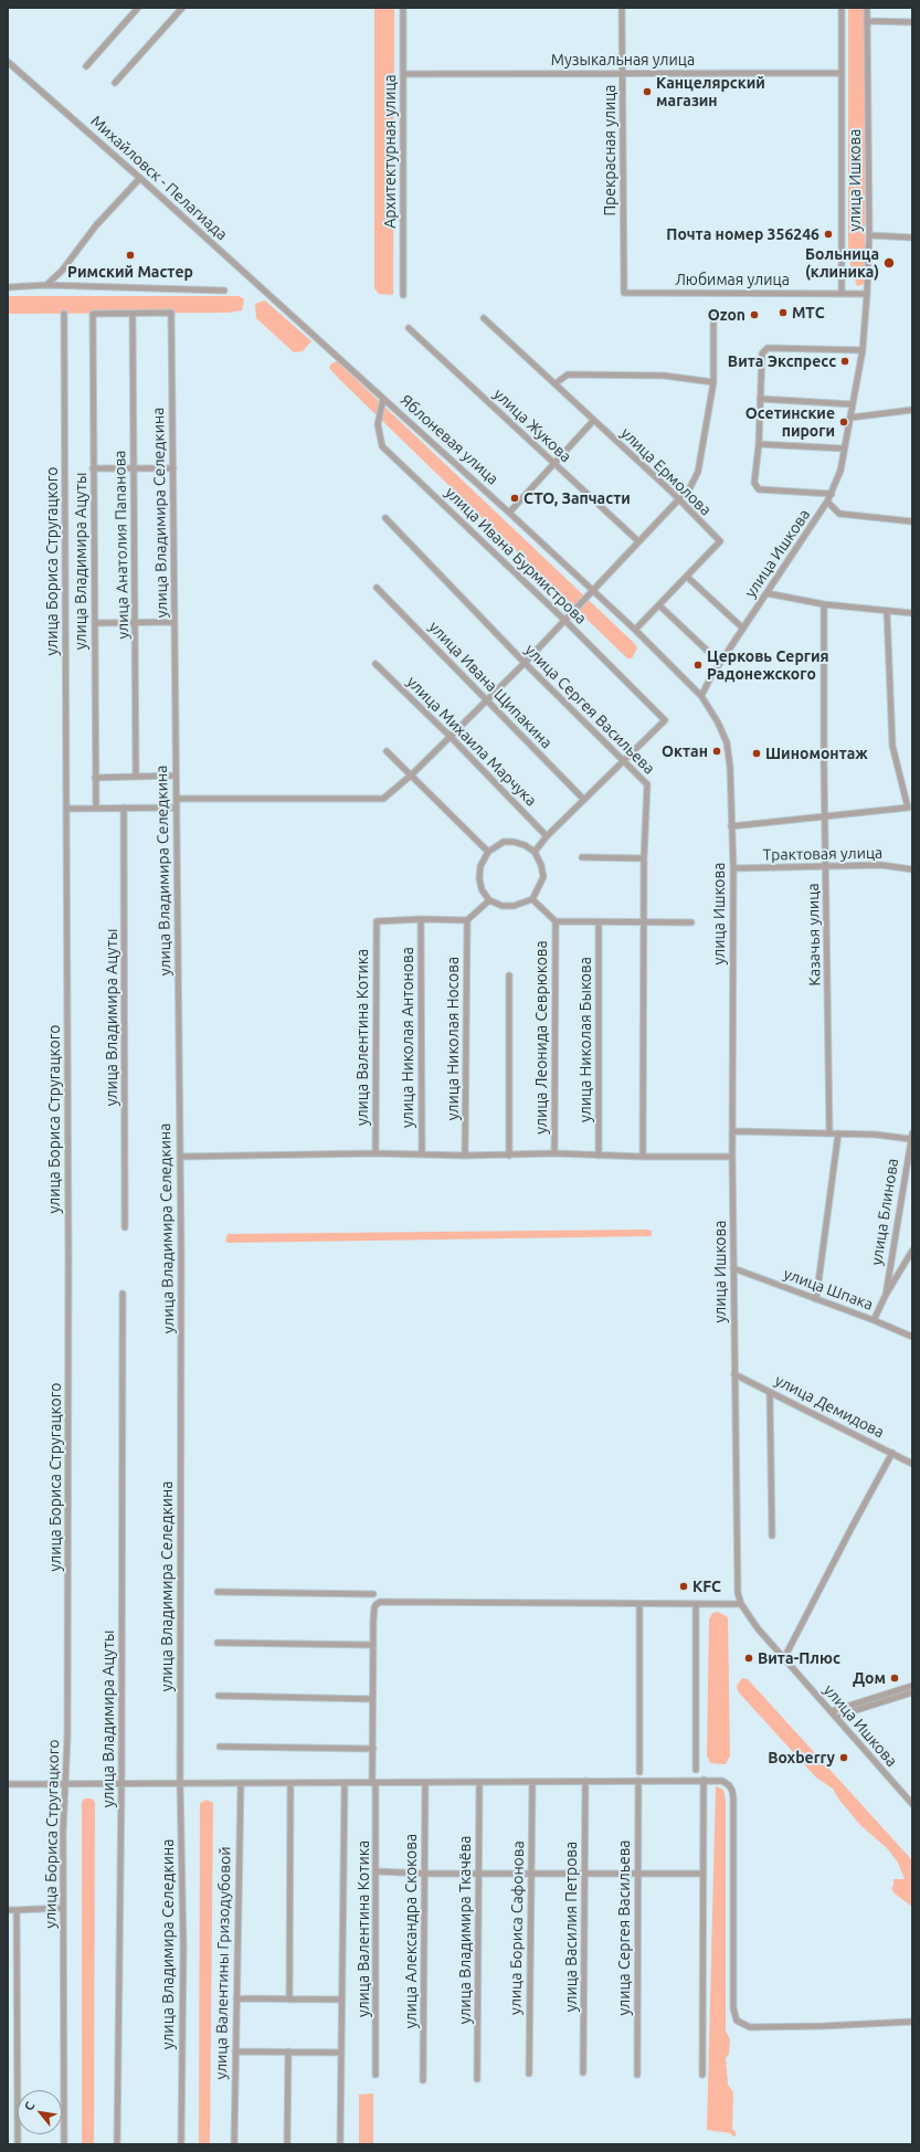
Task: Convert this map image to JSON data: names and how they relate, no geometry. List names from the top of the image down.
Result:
{
  "streets": {
    "street": [
      "Музыкальная улица",
      "Прекрасная улица",
      "Архитектурная улица",
      "Михайловск - Пелагиада",
      "улица Ишкова",
      "Любимая улица",
      "улица Жукова",
      "Яблоневая улица",
      "улица Ермолова",
      "улица Владимира Селедкина",
      "улица Анатолия Папанова",
      "улица Ивана Бурмистрова",
      "улица Бориса Стругацкого",
      "улица Владимира Ацуты",
      "улица Ивана Щипакина",
      "улица Сергея Васильева",
      "улица Михаила Марчука",
      "Трактовая улица",
      "Казачья улица",
      "улица Валентина Котика",
      "улица Николая Антонова",
      "улица Леонида Севрюкова",
      "улица Николая Носова",
      "улица Николая Быкова",
      "улица Блинова",
      "улица Шпака",
      "улица Демидова",
      "улица Василия Петрова",
      "улица Бориса Сафонова",
      "улица Владимира Ткачёва",
      "улица Александра Скокова",
      "улица Валентины Гризодубовой"
    ]
  },
  "crossings": [
    ["Музыкальная улица", "Прекрасная улица"],
    ["Музыкальная улица", "Архитектурная улица"],
    ["Музыкальная улица", "улица Ишкова"],
    ["Прекрасная улица", "Любимая улица"],
    ["Михайловск - Пелагиада", "Яблоневая улица"],
    ["улица Ишкова", "Любимая улица"],
    ["улица Ишкова", "Яблоневая улица"],
    ["улица Ишкова", "Трактовая улица"],
    ["улица Ишкова", "улица Шпака"],
    ["улица Ишкова", "улица Демидова"],
    ["Яблоневая улица", "улица Ивана Бурмистрова"],
    ["улица Владимира Селедкина", "улица Анатолия Папанова"],
    ["улица Владимира Селедкина", "улица Владимира Ацуты"],
    ["улица Анатолия Папанова", "улица Владимира Ацуты"],
    ["улица Ивана Бурмистрова", "улица Сергея Васильева"],
    ["Трактовая улица", "Казачья улица"],
    ["улица Валентина Котика", "улица Николая Антонова"]
  ],
  "places": [
    "Канцелярский магазин",
    "Почта номер 356246",
    "Римский Мастер",
    "Больница (клиника)",
    "МТС",
    "Ozon",
    "Вита Экспресс",
    "Осетинские пироги",
    "СТО, Запчасти",
    "Церковь Сергия Радонежского",
    "Октан",
    "Шиномонтаж",
    "KFC",
    "Вита-Плюс",
    "Дом",
    "Boxberry"
  ],
  "north": "top left"
}
